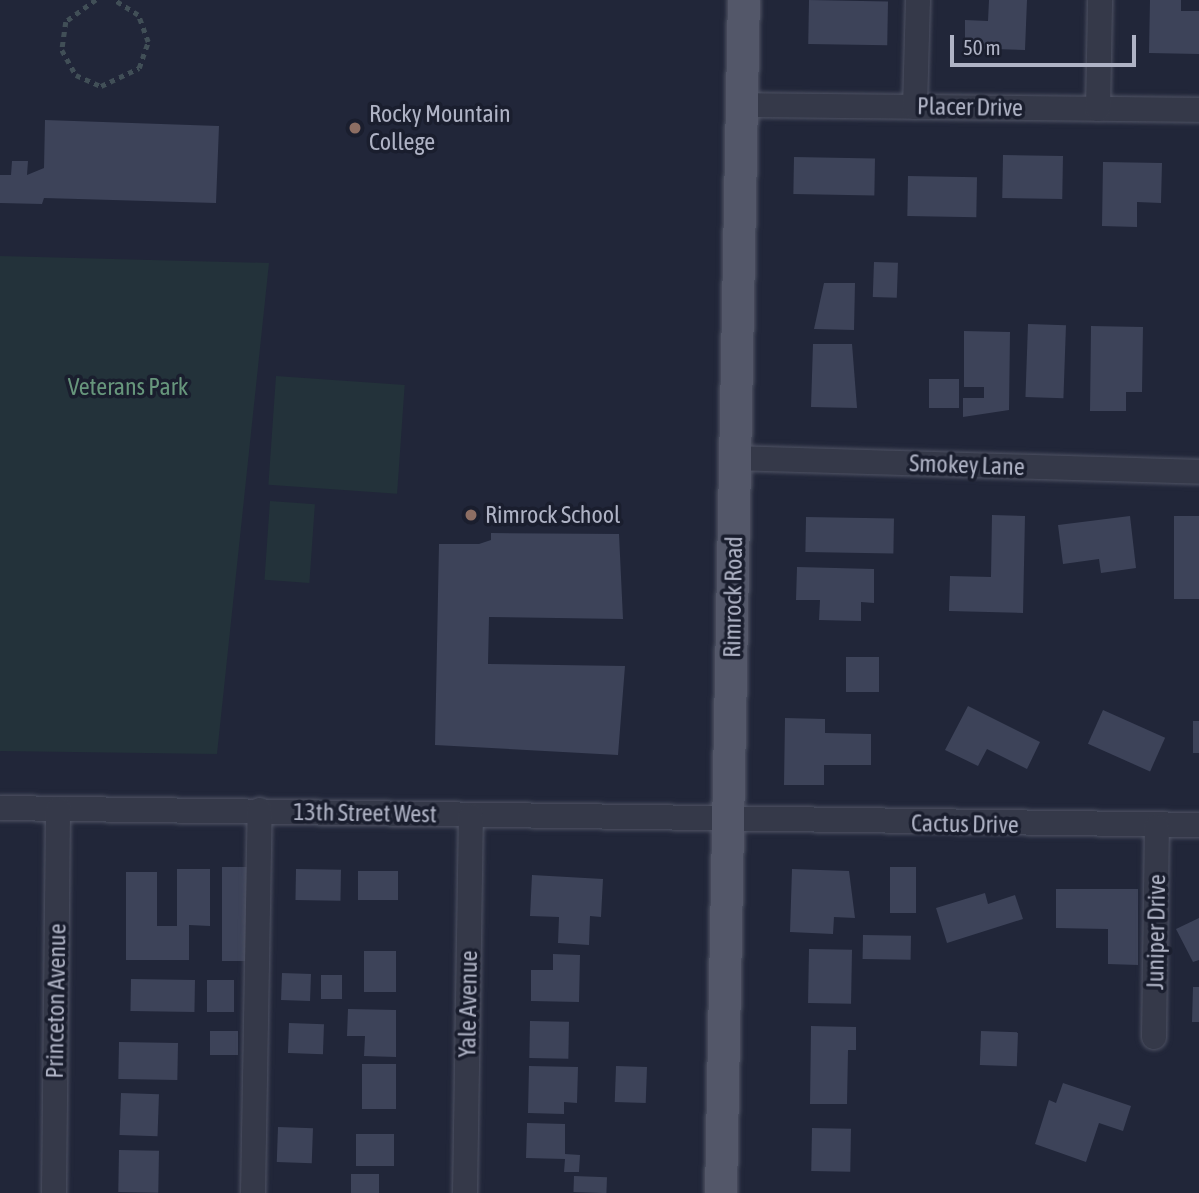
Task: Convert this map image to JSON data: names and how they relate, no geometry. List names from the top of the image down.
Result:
{
  "streets": {
    "main road": ["Rimrock Road"],
    "street": [
      "Placer Drive",
      "Smokey Lane",
      "13th Street West",
      "Cactus Drive",
      "Juniper Drive",
      "Princeton Avenue",
      "Yale Avenue"
    ]
  },
  "crossings": [
    ["Placer Drive", "Rimrock Road"],
    ["Smokey Lane", "Rimrock Road"],
    ["Rimrock Road", "13th Street West"],
    ["Rimrock Road", "Cactus Drive"],
    ["13th Street West", "Cactus Drive"],
    ["13th Street West", "Princeton Avenue"],
    ["13th Street West", "Yale Avenue"],
    ["Cactus Drive", "Juniper Drive"]
  ],
  "parks": ["Veterans Park"],
  "places": ["Rocky Mountain College", "Rimrock School"],
  "scale_bar": "50 m"
}
